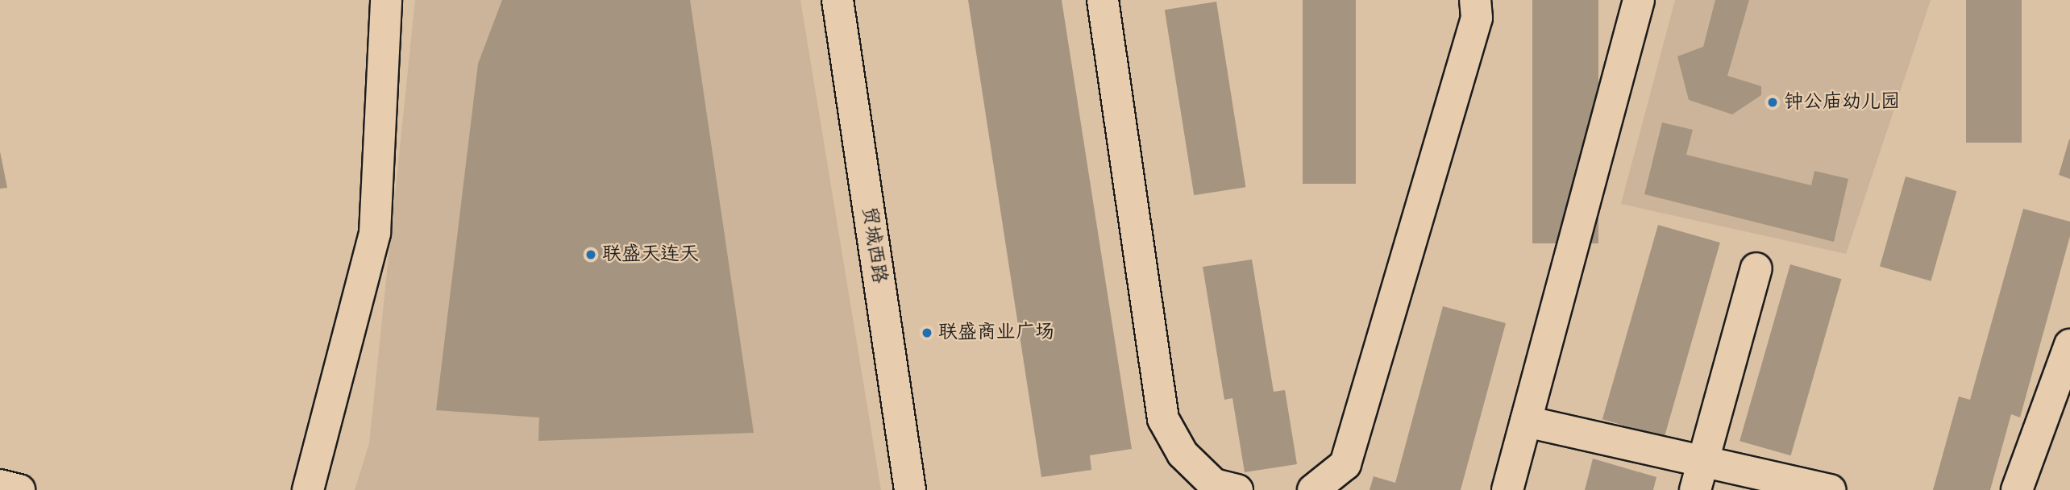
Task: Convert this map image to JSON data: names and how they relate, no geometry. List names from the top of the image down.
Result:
{
  "streets": {
    "street": ["贸城西路"]
  },
  "places": ["钟公庙幼儿园", "联盛天连天", "联盛商业广场"]
}
